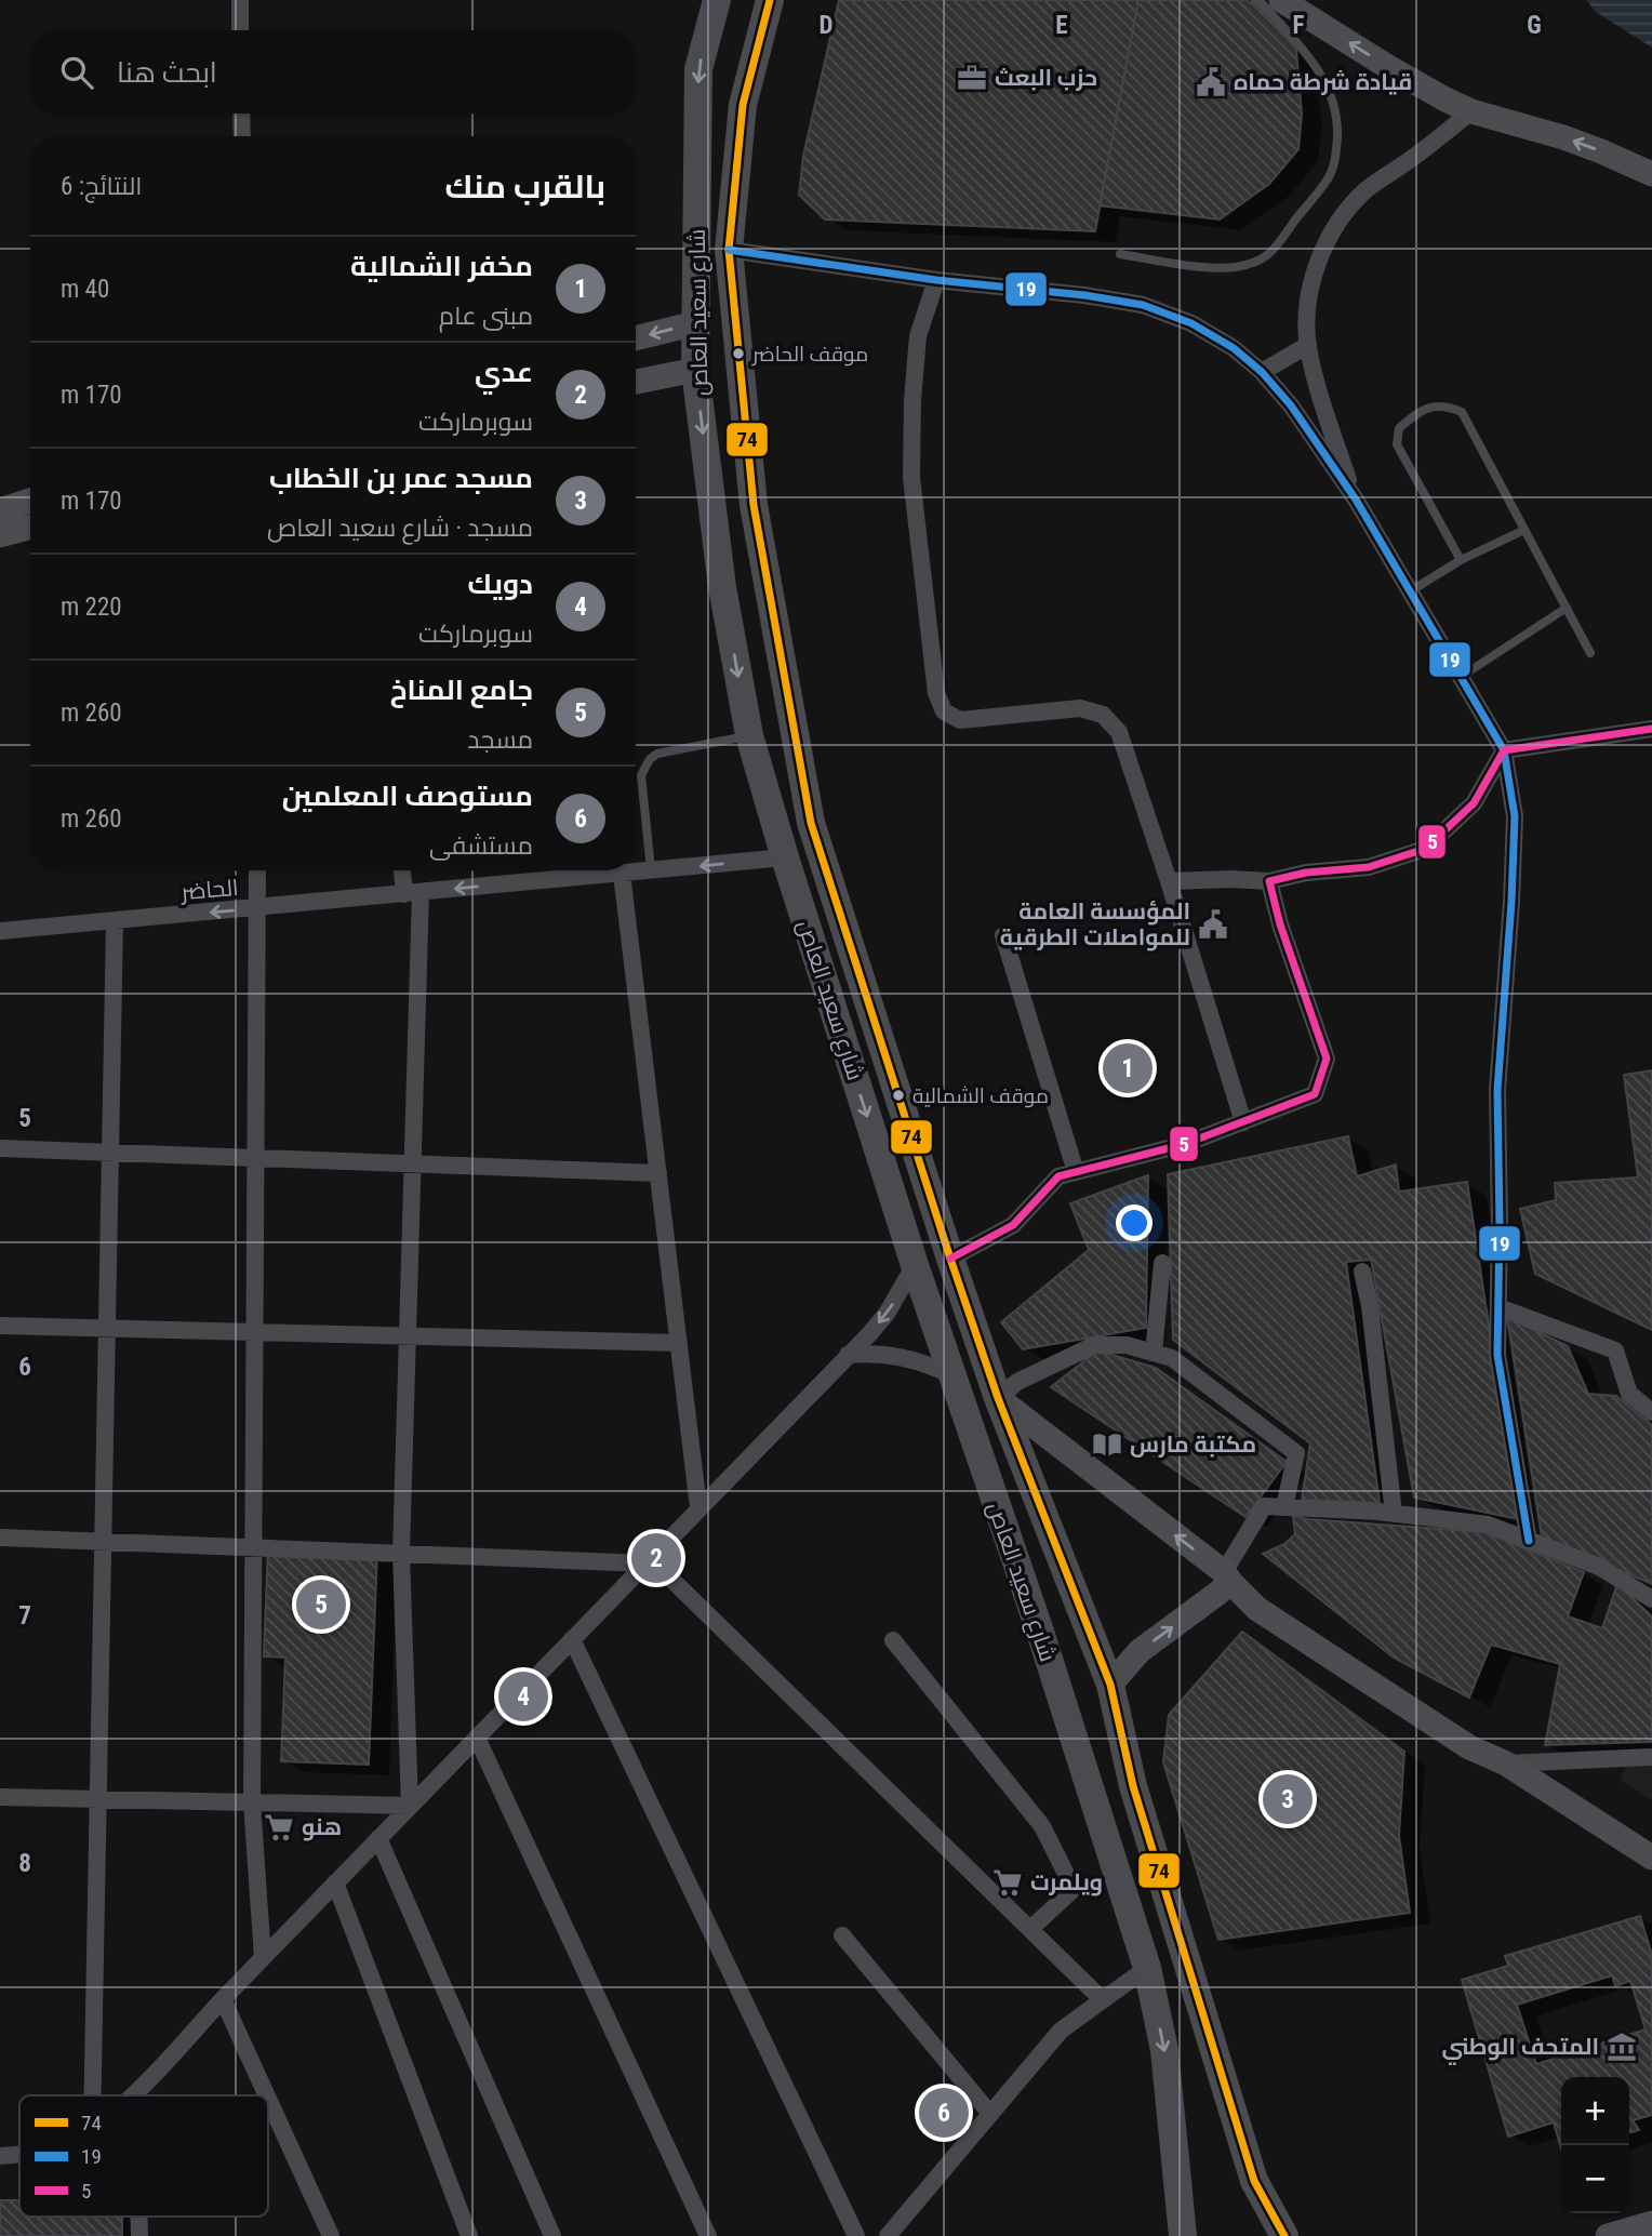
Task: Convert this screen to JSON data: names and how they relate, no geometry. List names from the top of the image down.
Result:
{
  "streets": {
    "main road": ["شارع سعيد العاص"],
    "street": ["الحاضر"]
  },
  "crossings": [
    ["شارع سعيد العاص", "الحاضر"]
  ],
  "one_way": ["الحاضر"],
  "places": {
    "office": ["حزب البعث"],
    "public building": ["قيادة شرطة حماه", "المؤسسة العامة للمواصلات الطرقية"],
    "other": ["موقف الحاضر", "موقف الشمالية"],
    "library": ["مكتبة مارس"],
    "supermarket": ["هنو", "ويلمرت"],
    "museum": ["المتحف الوطني"]
  },
  "lines": ["transit line 74", "transit line 19", "transit line 5"],
  "legend": ["74", "19", "5"],
  "page": {
    "search": "ابحث هنا",
    "heading": ["بالقرب منك", "النتائج: 6"],
    "list": [
      {
        "mark": "1",
        "name": "مخفر الشمالية",
        "note": "مبنى عام",
        "value": "40 m"
      },
      {
        "mark": "2",
        "name": "عدي",
        "note": "سوبرماركت",
        "value": "170 m"
      },
      {
        "mark": "3",
        "name": "مسجد عمر بن الخطاب",
        "note": "مسجد · شارع سعيد العاص",
        "value": "170 m"
      },
      {
        "mark": "4",
        "name": "دويك",
        "note": "سوبرماركت",
        "value": "220 m"
      },
      {
        "mark": "5",
        "name": "جامع المناخ",
        "note": "مسجد",
        "value": "260 m"
      },
      {
        "mark": "6",
        "name": "مستوصف المعلمين",
        "note": "مستشفى",
        "value": "260 m"
      }
    ],
    "pins": [
      "1",
      "2",
      "5",
      "4",
      "3",
      "6"
    ],
    "map_buttons": ["+", "−"]
  },
  "grid": {
    "columns": [
      "D",
      "E",
      "F",
      "G"
    ],
    "rows": [
      "5",
      "6",
      "7",
      "8"
    ]
  }
}
